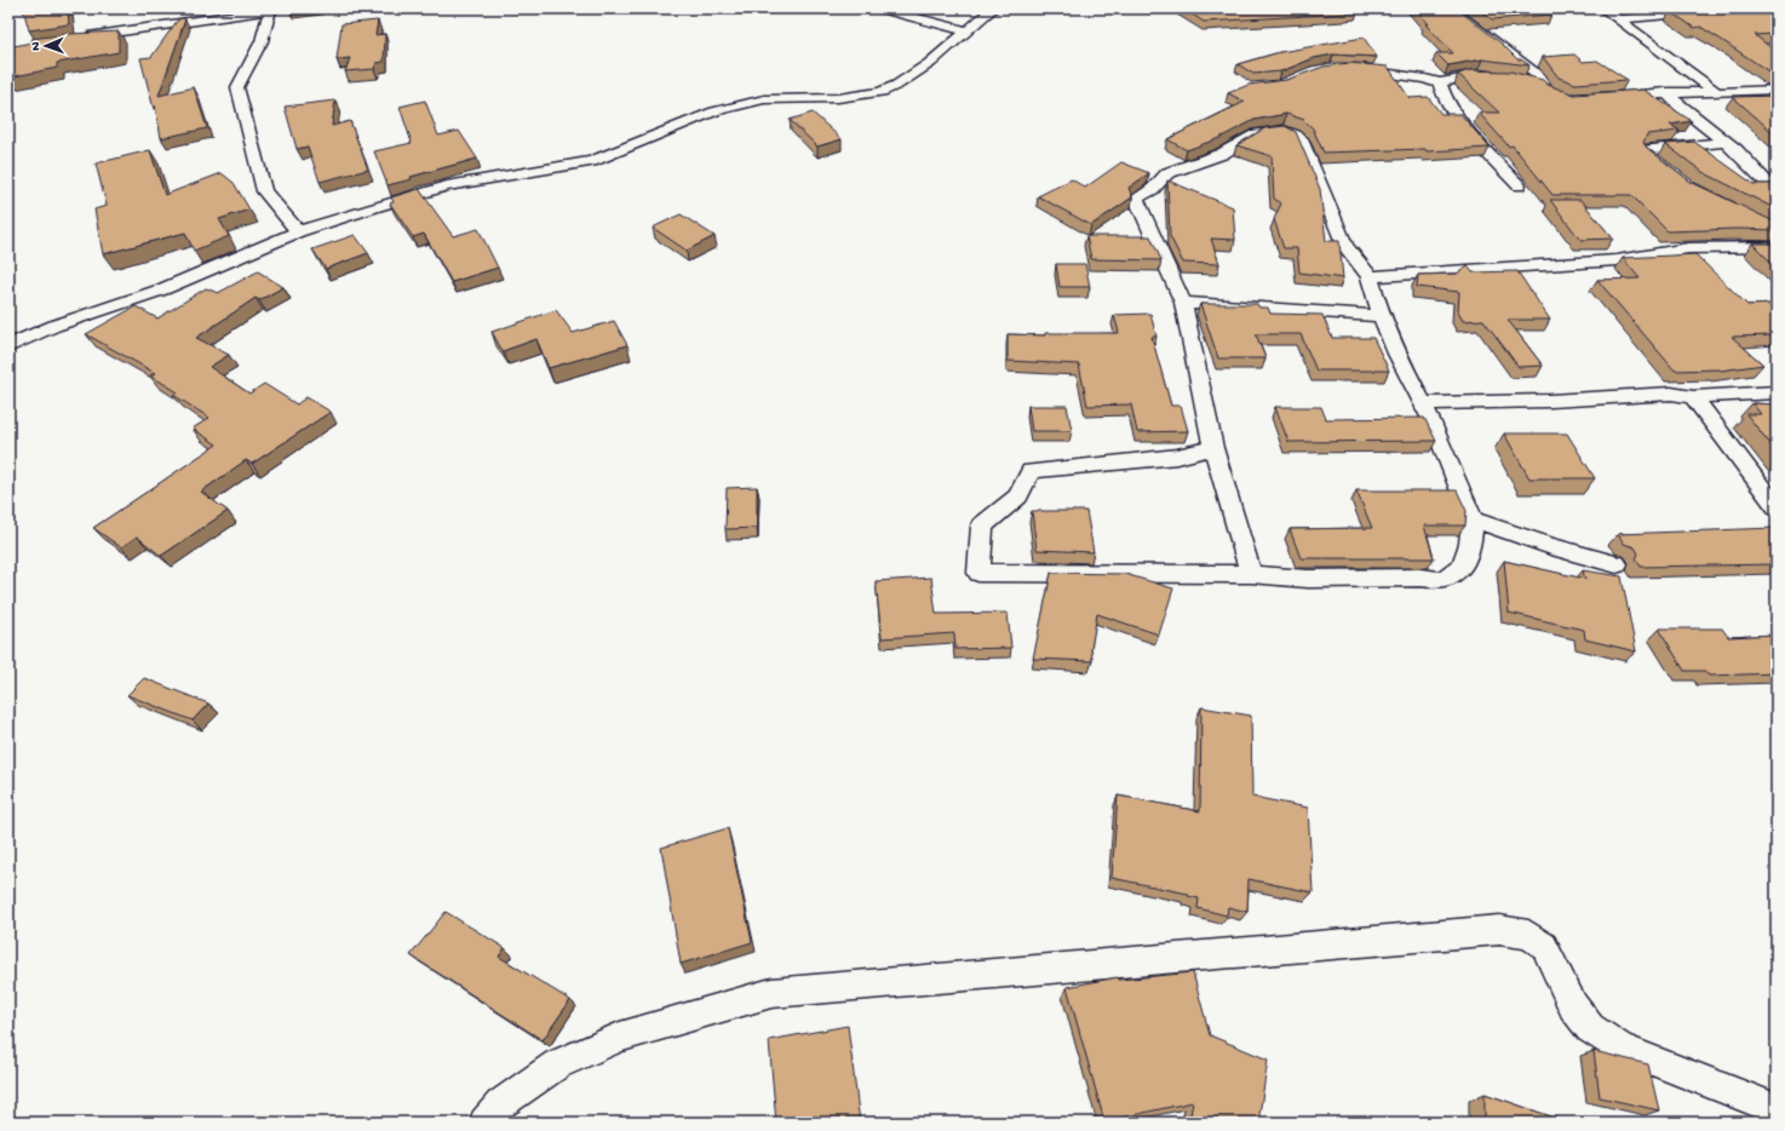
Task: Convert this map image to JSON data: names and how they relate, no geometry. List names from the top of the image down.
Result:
{
  "north": "left"
}
